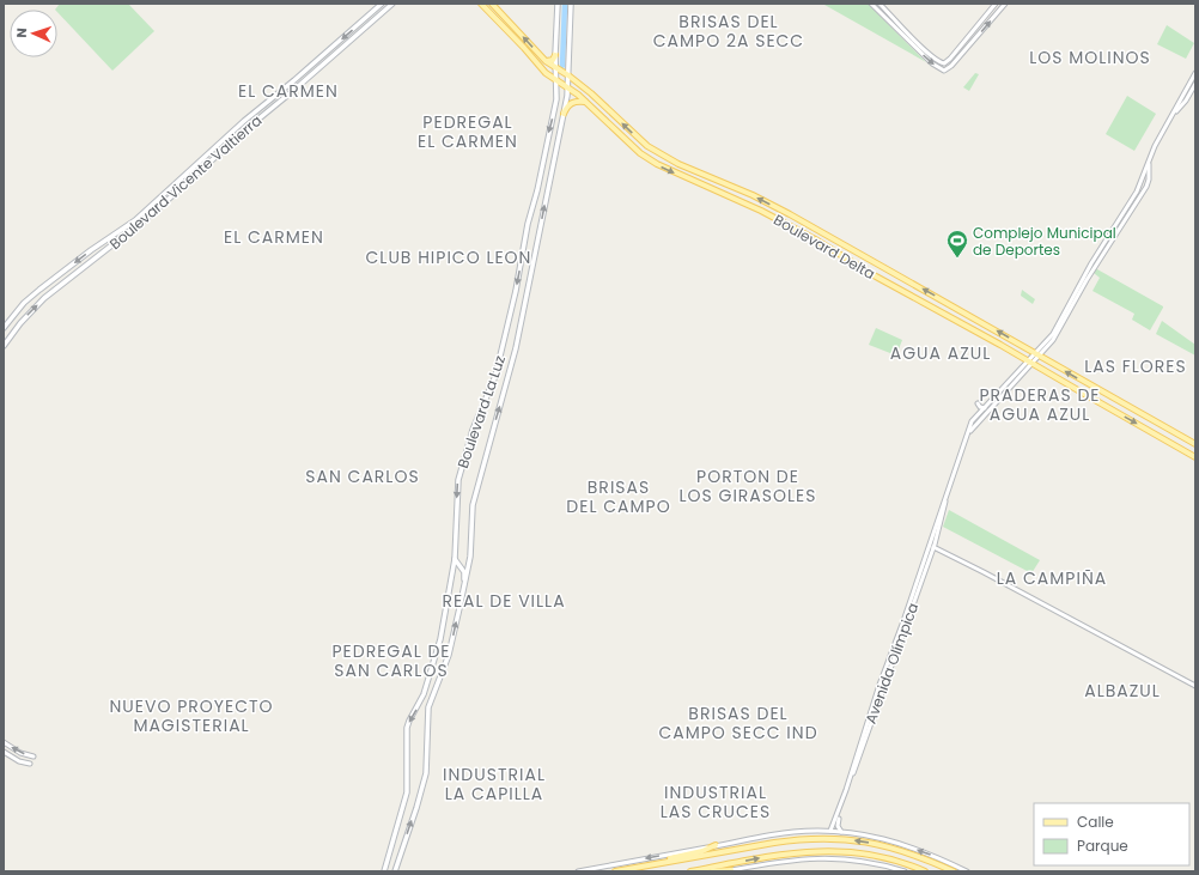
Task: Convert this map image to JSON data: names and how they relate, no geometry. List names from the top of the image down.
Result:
{
  "streets": {
    "main road": ["Boulevard Vicente Valtierra", "Boulevard Delta", "Boulevard La Luz"],
    "street": ["Avenida Olímpica"]
  },
  "crossings": [
    ["Boulevard Delta", "Boulevard La Luz"],
    ["Boulevard Delta", "Avenida Olímpica"]
  ],
  "districts": [
    "BRISAS DEL CAMPO 2A SECC",
    "LOS MOLINOS",
    "EL CARMEN",
    "PEDREGAL EL CARMEN",
    "EL CARMEN",
    "CLUB HIPICO LEON",
    "AGUA AZUL",
    "LAS FLORES",
    "PRADERAS DE AGUA AZUL",
    "SAN CARLOS",
    "PORTON DE LOS GIRASOLES",
    "BRISAS DEL CAMPO",
    "LA CAMPIÑA",
    "REAL DE VILLA",
    "PEDREGAL DE SAN CARLOS",
    "ALBAZUL",
    "NUEVO PROYECTO MAGISTERIAL",
    "BRISAS DEL CAMPO SECC IND",
    "INDUSTRIAL LA CAPILLA",
    "INDUSTRIAL LAS CRUCES"
  ],
  "places": {
    "sports": ["Complejo Municipal de Deportes"]
  },
  "legend": ["Calle", "Parque"],
  "north": "left"
}
